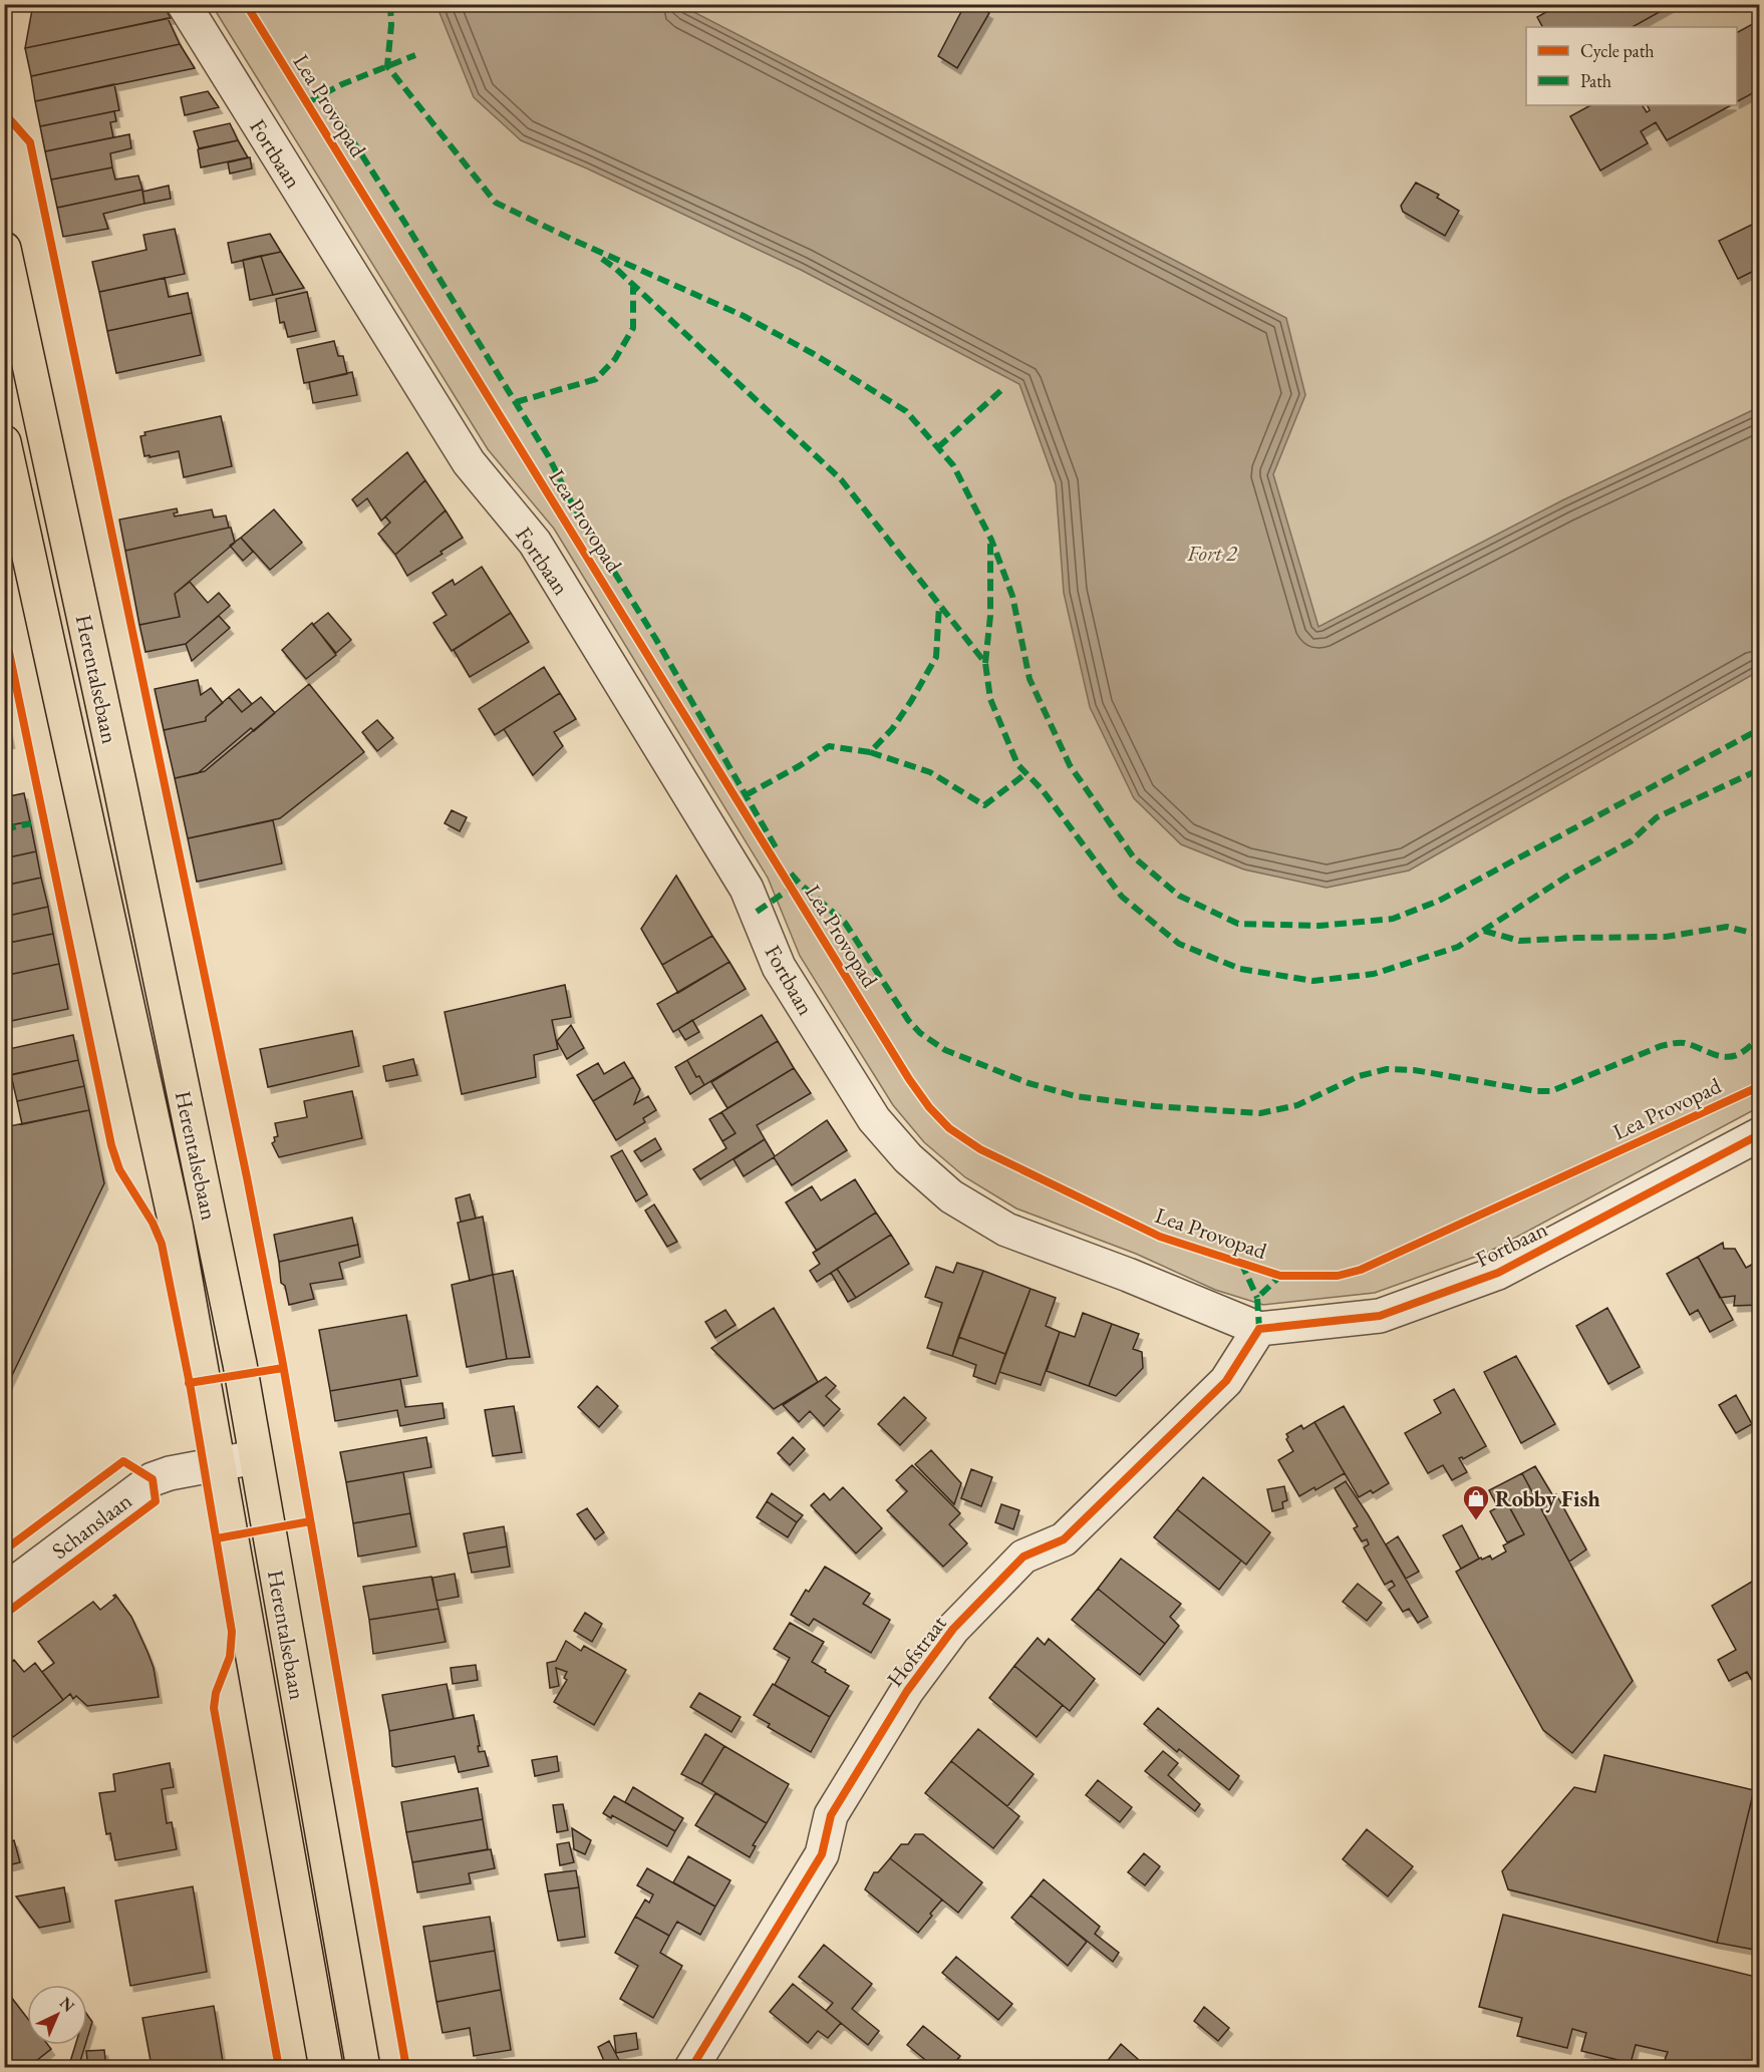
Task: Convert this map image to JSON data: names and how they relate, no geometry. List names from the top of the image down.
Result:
{
  "streets": {
    "main road": ["Herentalsebaan"],
    "street": ["Fortbaan", "Schanslaan", "Hofstraat"],
    "cycle path": ["Lea Provopad"]
  },
  "crossings": [
    ["Fortbaan", "Hofstraat"],
    ["Herentalsebaan", "Schanslaan"]
  ],
  "parks": ["Fort 2"],
  "places": {
    "shop": ["Robby Fish"]
  },
  "legend": ["Cycle path", "Path"],
  "north": "top right"
}
